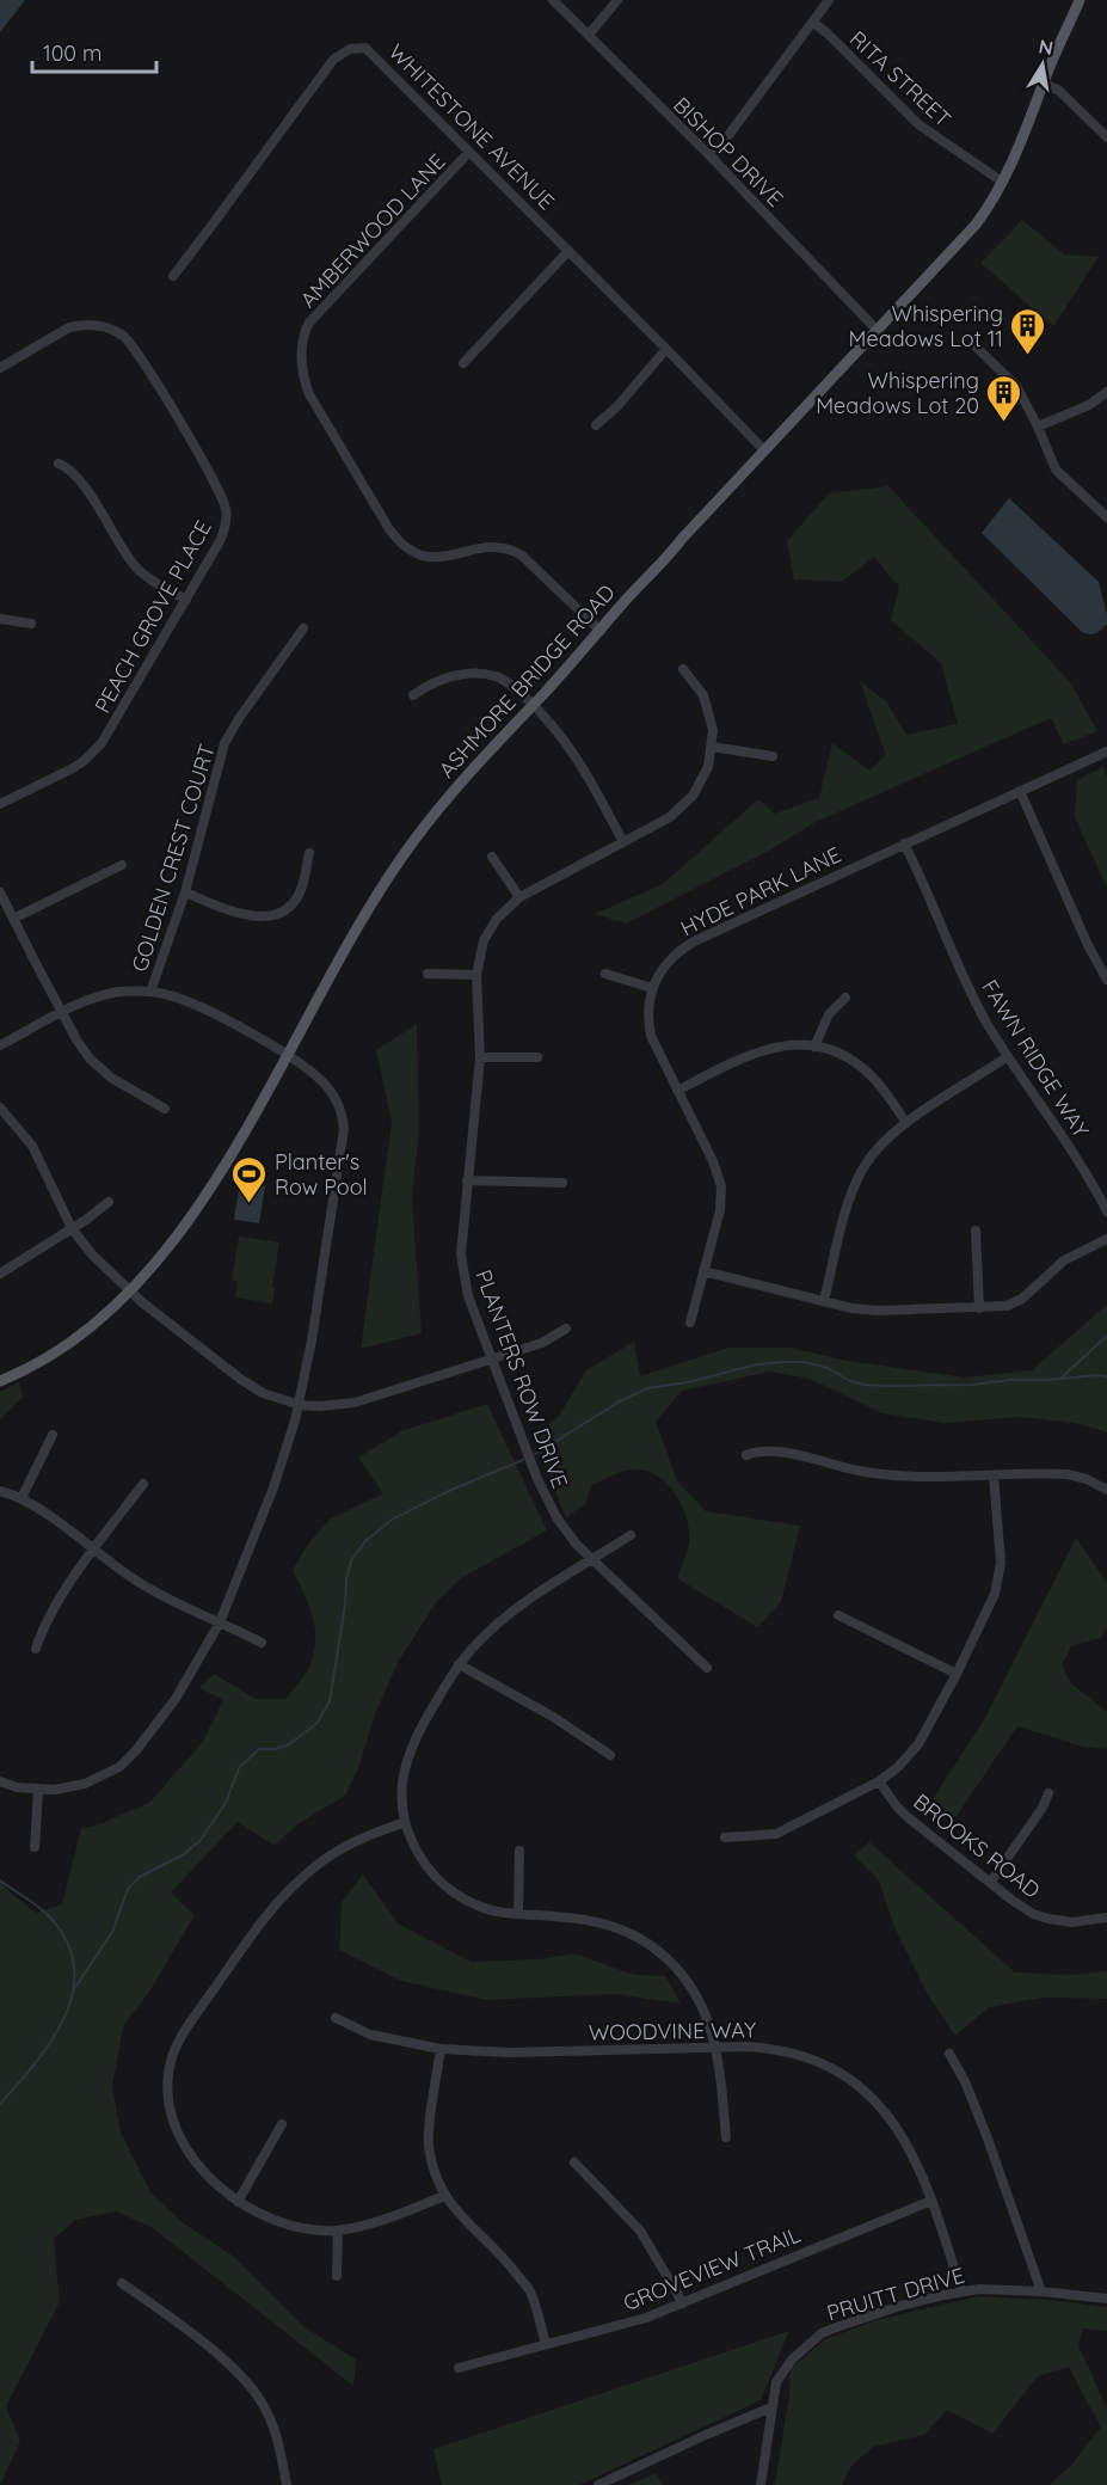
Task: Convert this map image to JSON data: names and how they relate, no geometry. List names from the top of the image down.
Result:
{
  "streets": {
    "main road": ["ASHMORE BRIDGE ROAD"],
    "street": [
      "RITA STREET",
      "WHITESTONE AVENUE",
      "BISHOP DRIVE",
      "AMBERWOOD LANE",
      "PEACH GROVE PLACE",
      "GOLDEN CREST COURT",
      "HYDE PARK LANE",
      "FAWN RIDGE WAY",
      "PLANTERS ROW DRIVE",
      "BROOKS ROAD",
      "WOODVINE WAY",
      "GROVEVIEW TRAIL",
      "PRUITT DRIVE"
    ]
  },
  "crossings": [
    ["RITA STREET", "ASHMORE BRIDGE ROAD"],
    ["WHITESTONE AVENUE", "AMBERWOOD LANE"],
    ["WHITESTONE AVENUE", "ASHMORE BRIDGE ROAD"],
    ["BISHOP DRIVE", "ASHMORE BRIDGE ROAD"],
    ["AMBERWOOD LANE", "ASHMORE BRIDGE ROAD"],
    ["HYDE PARK LANE", "FAWN RIDGE WAY"],
    ["WOODVINE WAY", "GROVEVIEW TRAIL"],
    ["WOODVINE WAY", "PRUITT DRIVE"]
  ],
  "places": {
    "building": ["Whispering Meadows Lot 11", "Whispering Meadows Lot 20"],
    "sports": ["Planter's Row Pool"]
  },
  "scale_bar": "100 m",
  "north": "top"
}
